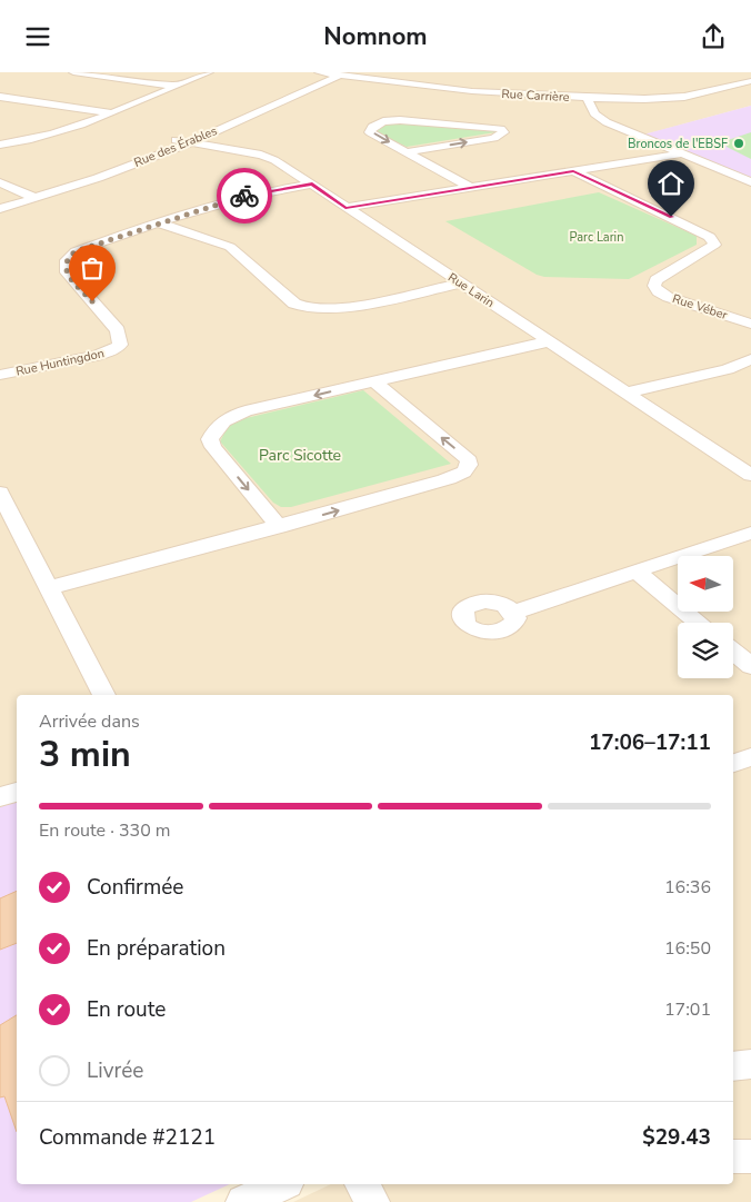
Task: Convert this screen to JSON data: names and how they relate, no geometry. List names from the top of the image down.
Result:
{
  "streets": {
    "street": [
      "Rue Carrière",
      "Rue des Érables",
      "Rue Larin",
      "Rue Véber",
      "Rue Huntingdon"
    ]
  },
  "crossings": [
    ["Rue Carrière", "Rue des Érables"],
    ["Rue des Érables", "Rue Larin"],
    ["Rue Larin", "Rue Huntingdon"]
  ],
  "parks": ["Parc Larin", "Parc Sicotte"],
  "places": ["Broncos de l'EBSF"],
  "north": "left",
  "page": {
    "header": "Nomnom",
    "heading": ["3 min", "Arrivée dans", "17:06–17:11"],
    "panel": ["Commande #2121", "$29.43"],
    "bar": "En route · 330 m",
    "list": [
      ["Confirmée", "16:36"],
      ["En préparation", "16:50"],
      ["En route", "17:01"],
      "Livrée"
    ]
  }
}
